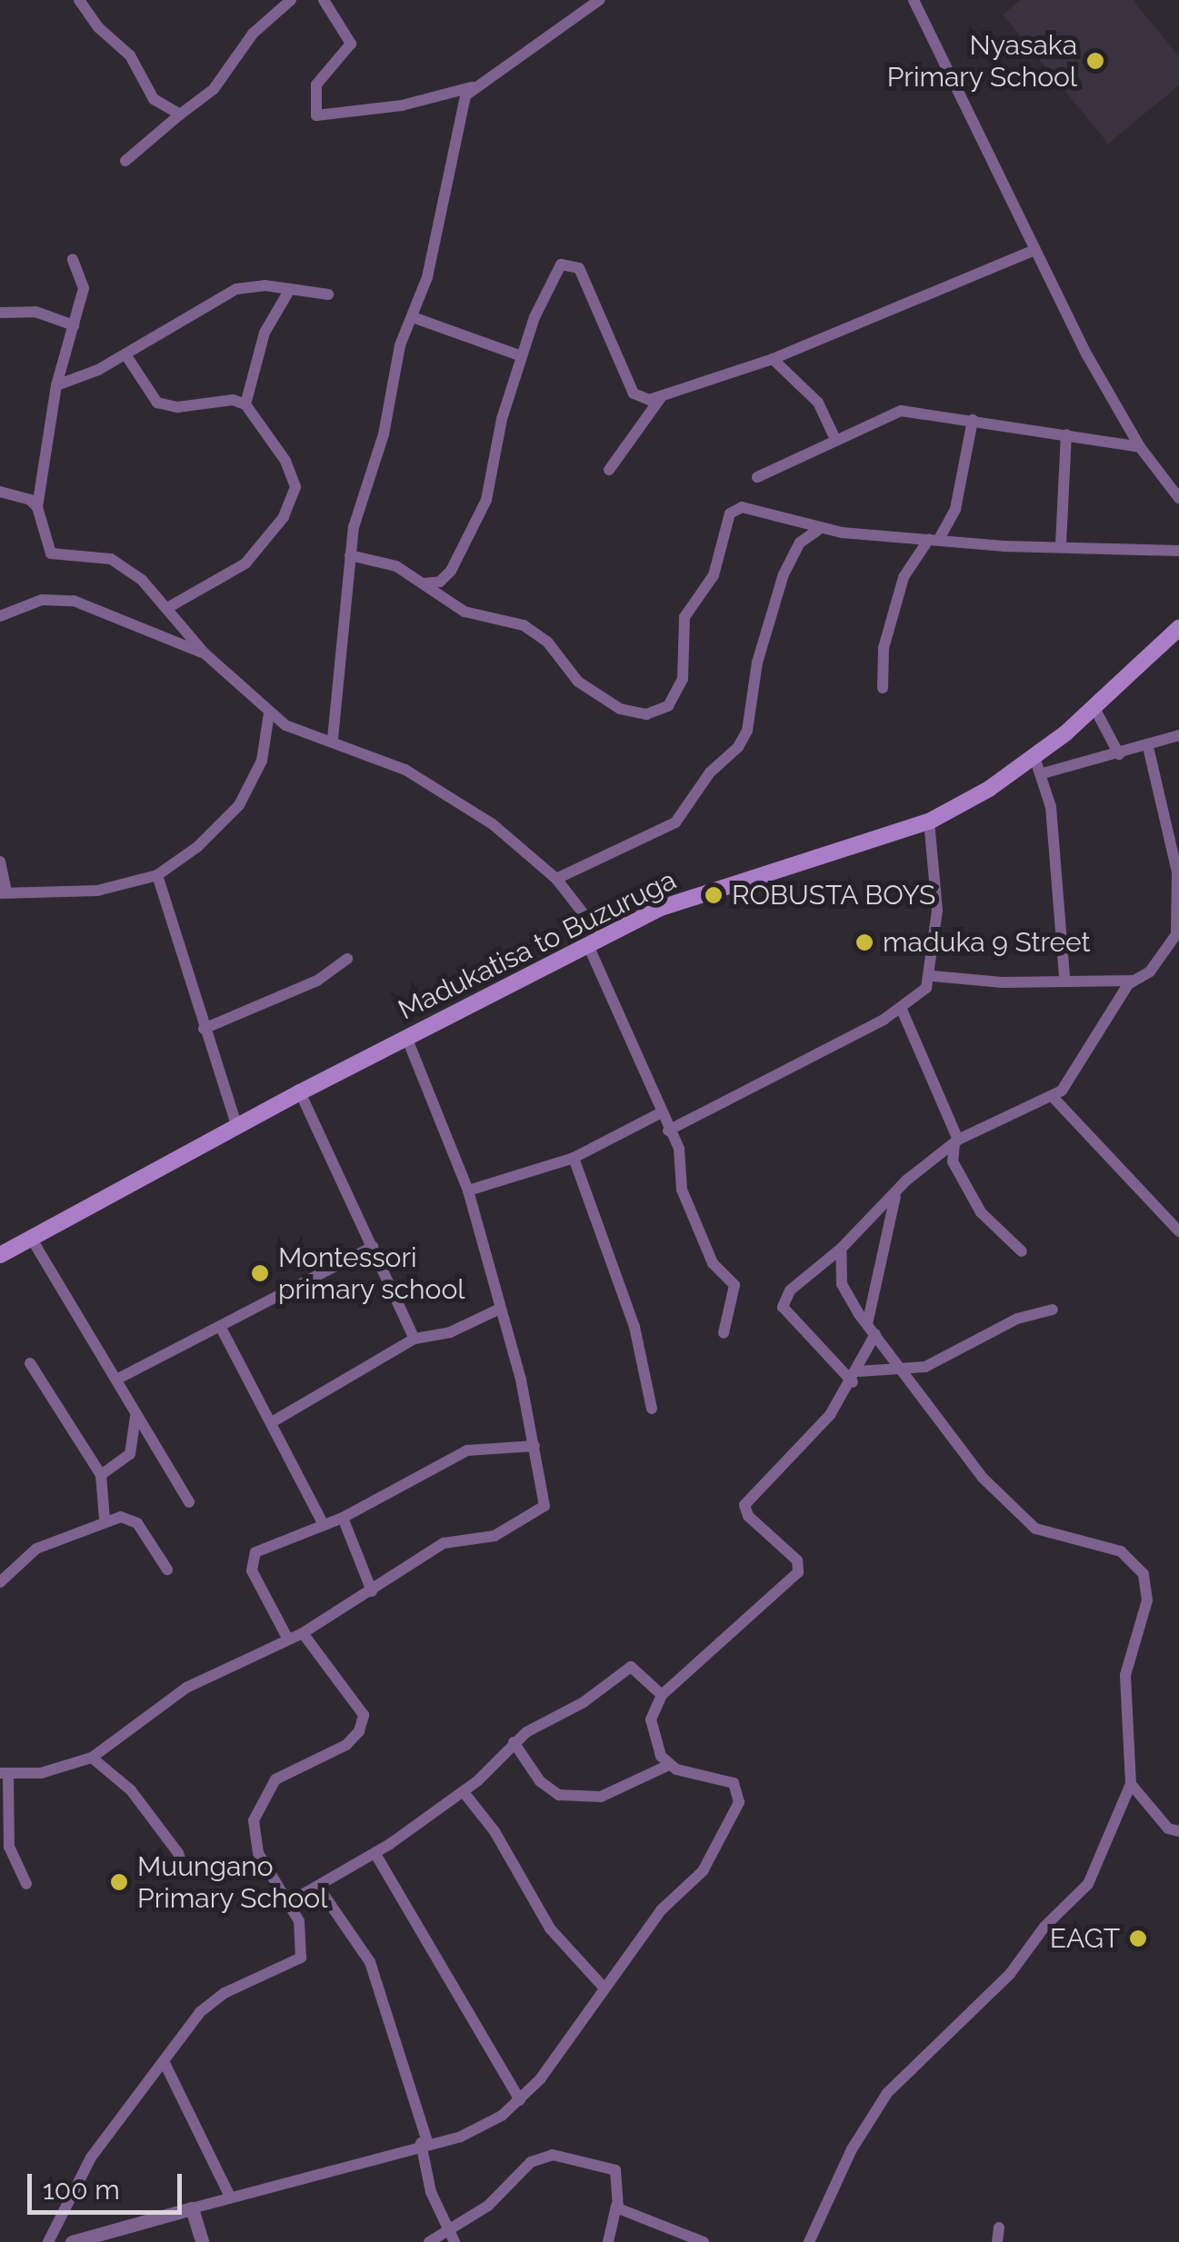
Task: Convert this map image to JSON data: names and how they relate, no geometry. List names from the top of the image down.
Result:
{
  "streets": {
    "main road": ["Madukatisa to Buzuruga"]
  },
  "places": [
    "Nyasaka Primary School",
    "ROBUSTA BOYS",
    "maduka 9 Street",
    "Montessori primary school",
    "Muungano Primary School",
    "EAGT"
  ],
  "scale_bar": "100 m"
}
